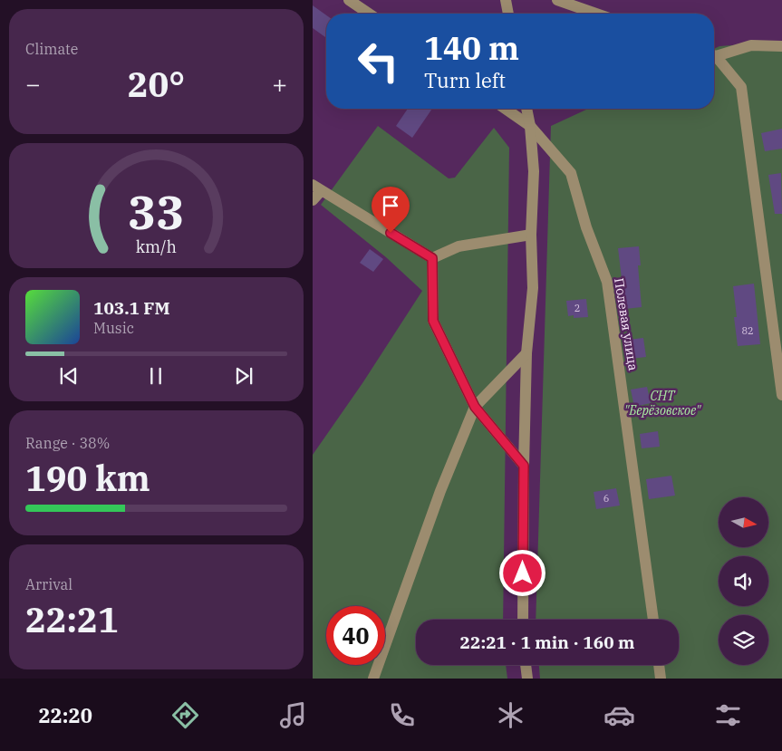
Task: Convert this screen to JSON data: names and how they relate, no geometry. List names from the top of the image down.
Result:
{
  "streets": {
    "street": ["Полевая улица"]
  },
  "parks": ["СНТ \"Берёзовское\""],
  "house_numbers": ["2", "82", "6"],
  "north": "right",
  "page": {
    "tile": [
      "Climate",
      ["Range · 38%", "190 km"],
      ["Arrival", "22:21"]
    ],
    "turn": ["140 m", "Turn left"],
    "heat": ["−", "20°", "+"],
    "song": ["103.1 FM", "Music"],
    "limit": "40",
    "trip": "22:21 · 1 min · 160 m",
    "tabs": "22:20",
    "gauge": ["33", "km/h"]
  }
}
